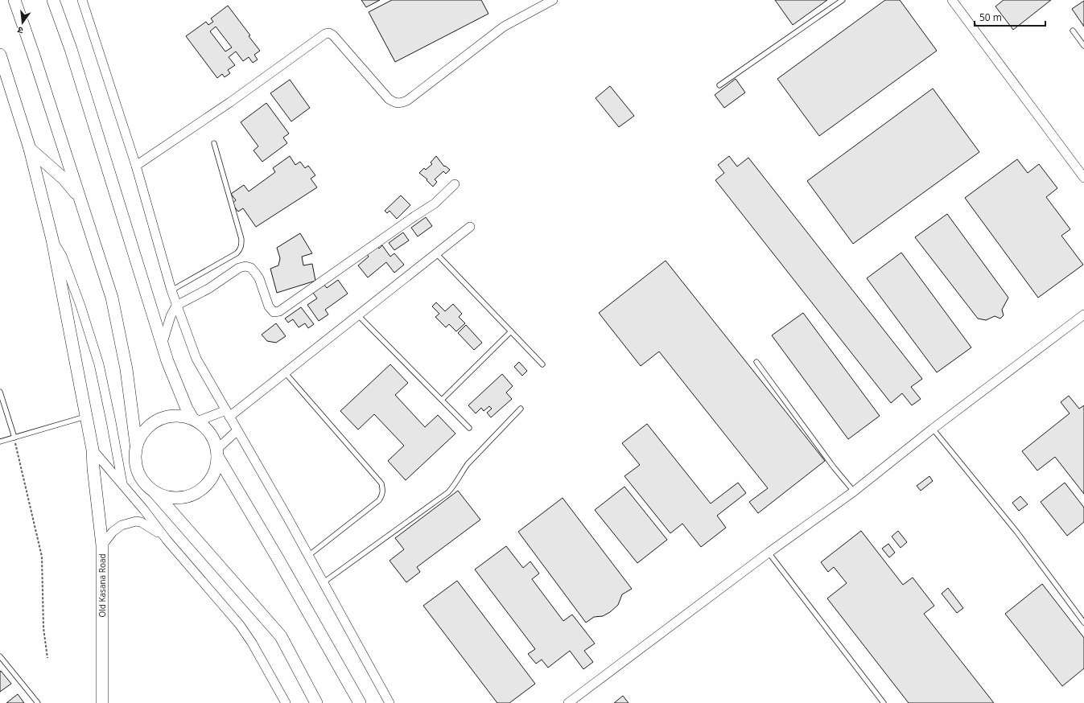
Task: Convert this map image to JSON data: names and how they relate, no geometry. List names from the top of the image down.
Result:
{
  "streets": {
    "main road": ["Old Kasana Road"]
  },
  "scale_bar": "50 m",
  "north": "bottom"
}
